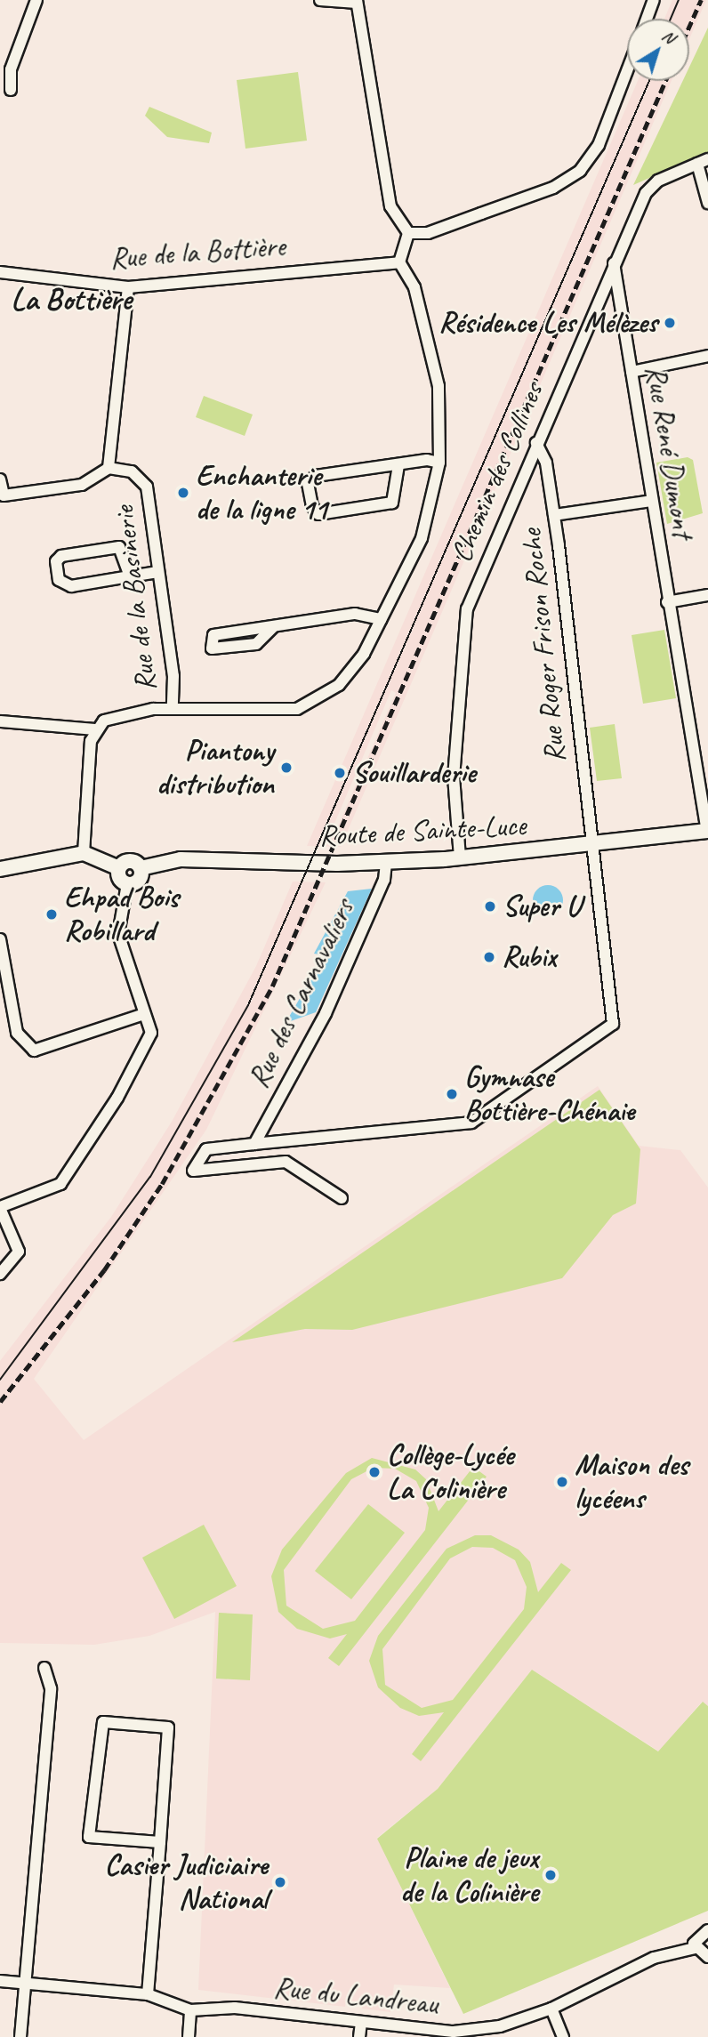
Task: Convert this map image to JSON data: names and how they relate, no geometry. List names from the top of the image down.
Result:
{
  "streets": {
    "street": [
      "Rue de la Bottière",
      "Rue René Dumont",
      "Chemin des Collines",
      "Rue de la Basinerie",
      "Rue Roger Frison Roche",
      "Route de Sainte-Luce",
      "Rue des Carnavaliers",
      "Rue du Landreau"
    ]
  },
  "crossings": [
    ["Rue de la Bottière", "Rue de la Basinerie"],
    ["Rue René Dumont", "Chemin des Collines"],
    ["Rue René Dumont", "Route de Sainte-Luce"],
    ["Chemin des Collines", "Rue Roger Frison Roche"],
    ["Chemin des Collines", "Route de Sainte-Luce"],
    ["Rue Roger Frison Roche", "Route de Sainte-Luce"],
    ["Route de Sainte-Luce", "Rue des Carnavaliers"]
  ],
  "districts": ["La Bottière"],
  "places": [
    "Résidence Les Mélèzes",
    "Enchanterie de la ligne 11",
    "Piantony distribution",
    "Souillarderie",
    "Super U",
    "Ehpad Bois Robillard",
    "Rubix",
    "Gymnase Bottière-Chénaie",
    "Collège-Lycée La Colinière",
    "Maison des lycéens",
    "Plaine de jeux de la Colinière",
    "Casier Judiciaire National"
  ],
  "north": "top right"
}
